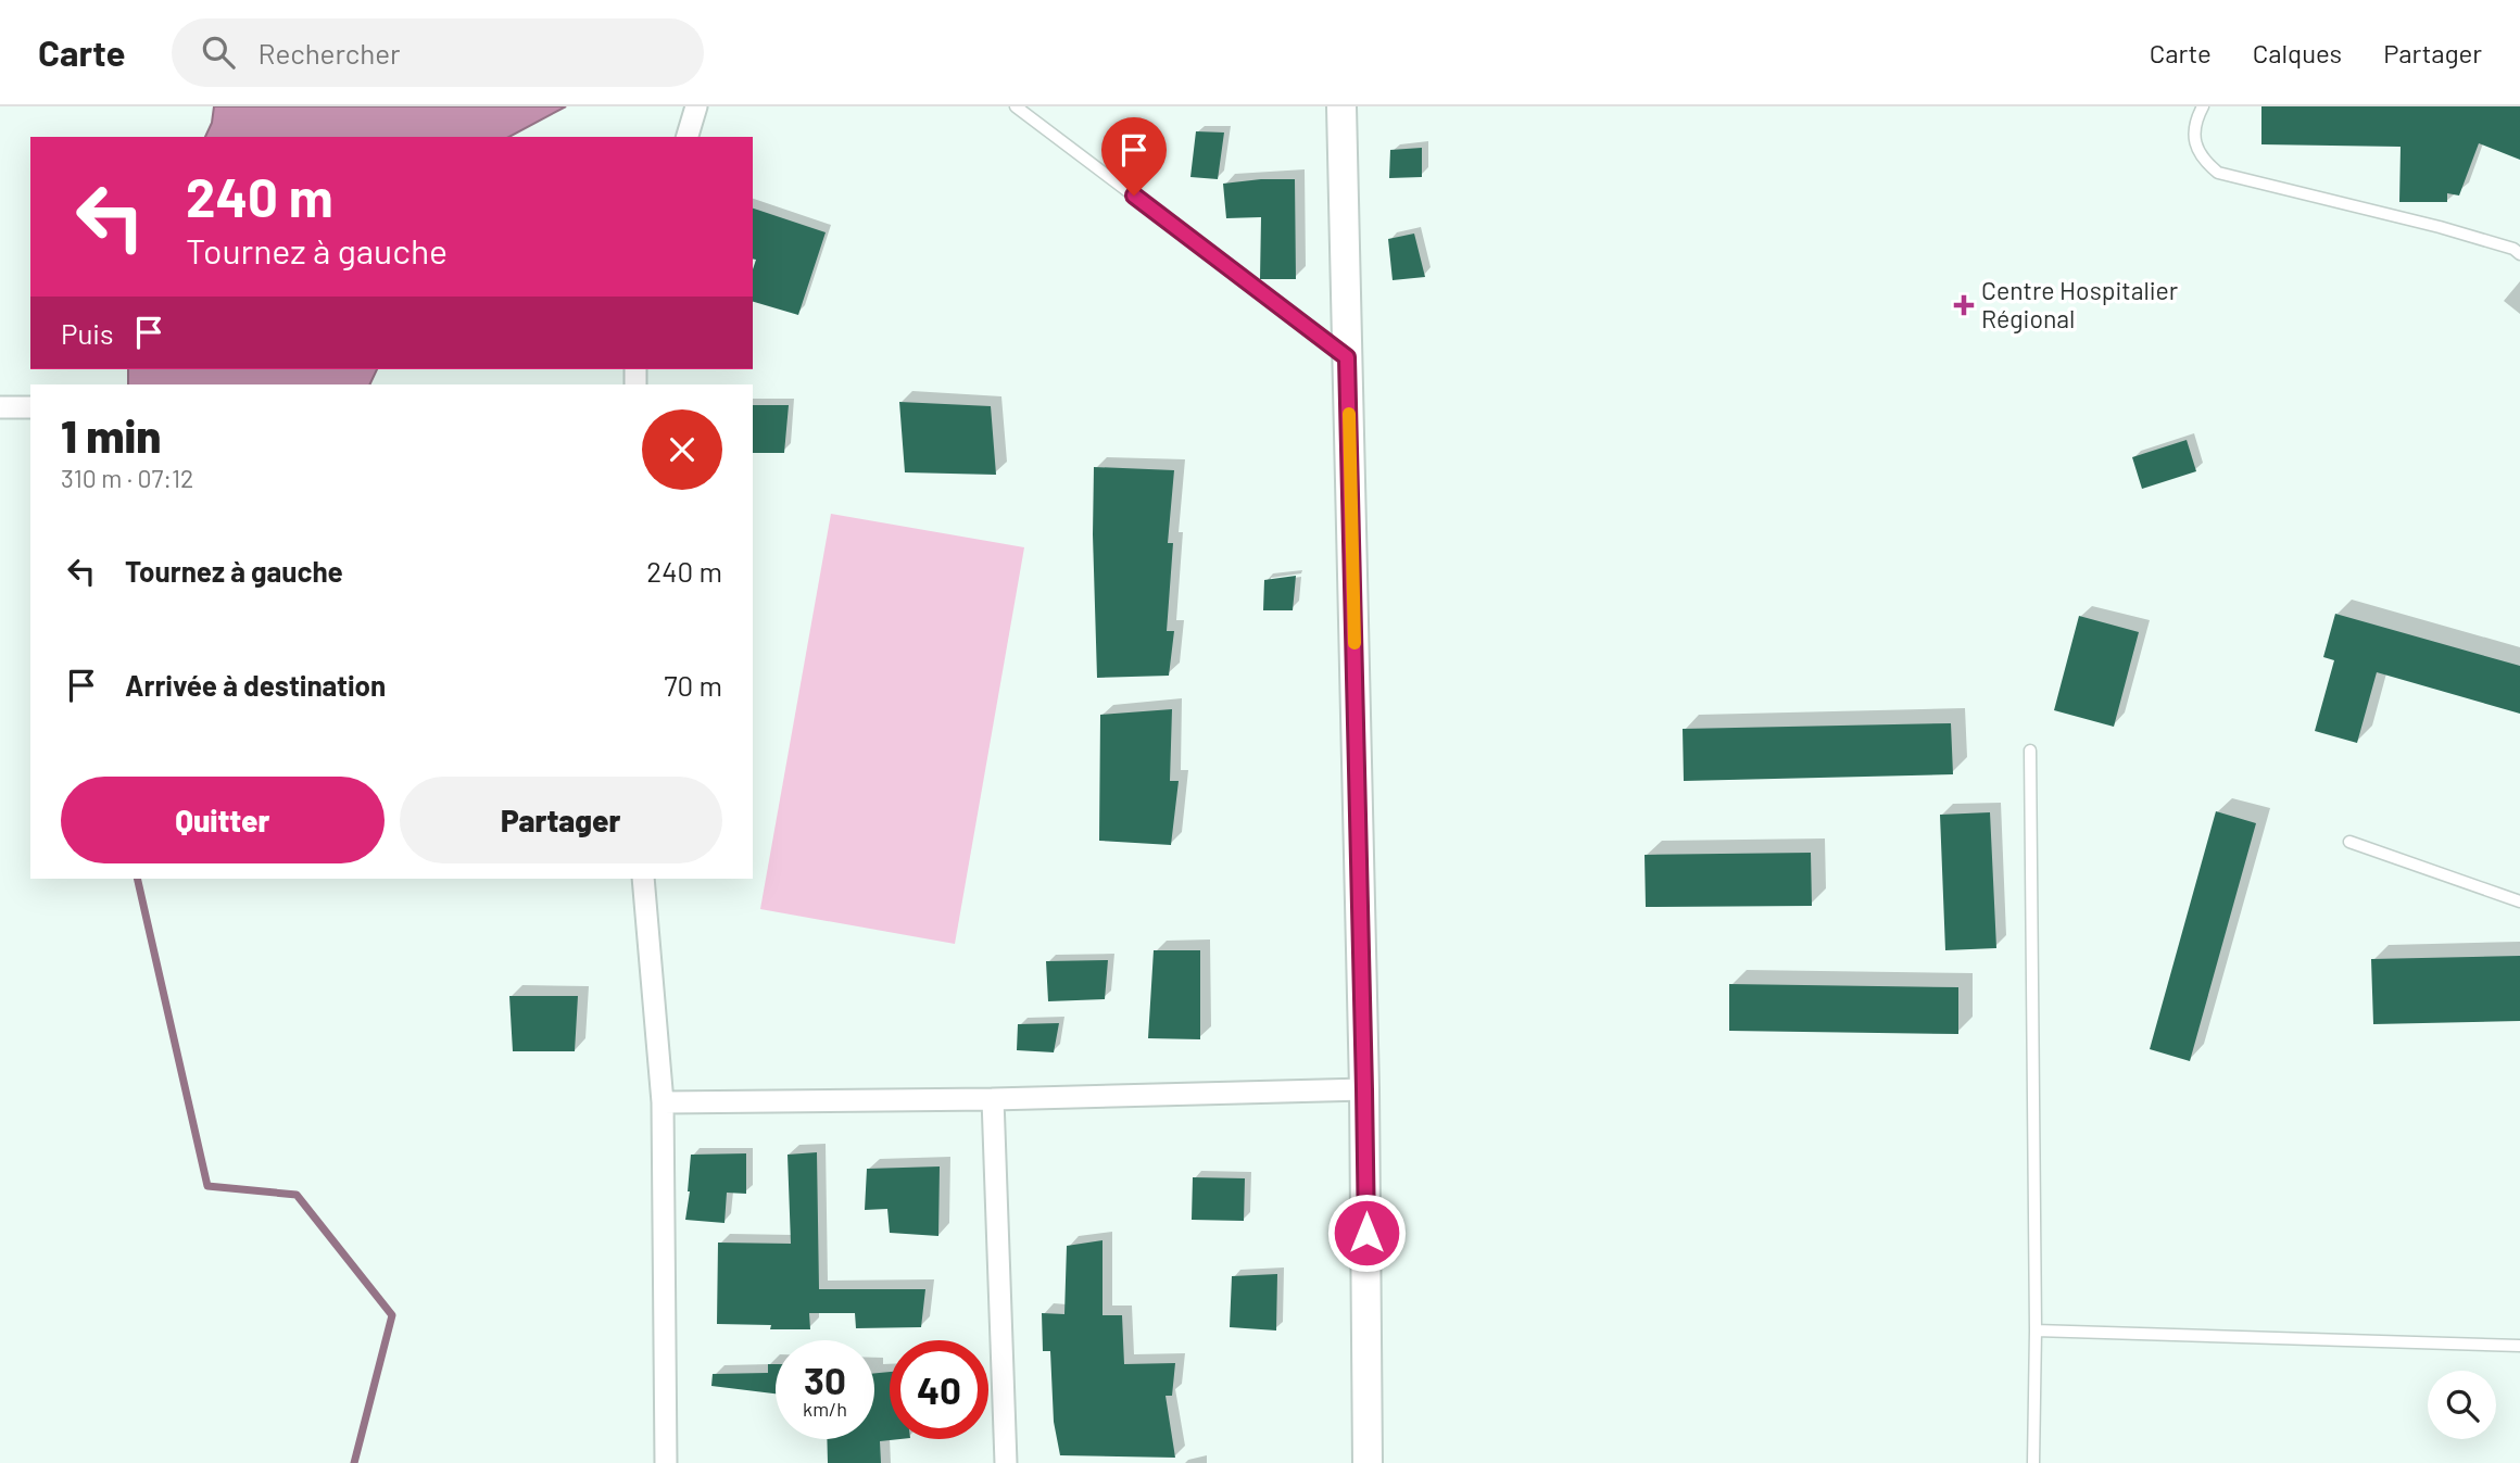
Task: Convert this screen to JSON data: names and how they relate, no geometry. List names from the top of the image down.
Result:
{
  "places": {
    "health": ["Centre Hospitalier Régional"]
  },
  "page": {
    "header": "Carte",
    "search": "Rechercher",
    "nav": ["Carte", "Calques", "Partager"],
    "turn": ["240 m", "Tournez à gauche"],
    "then": "Puis",
    "heading": ["1 min", "310 m · 07:12"],
    "list": [
      {
        "name": "Tournez à gauche",
        "value": "240 m"
      },
      {
        "name": "Arrivée à destination",
        "value": "70 m"
      }
    ],
    "buttons": ["Quitter", "Partager"],
    "speed": "30 km/h",
    "limit": "40"
  }
}
